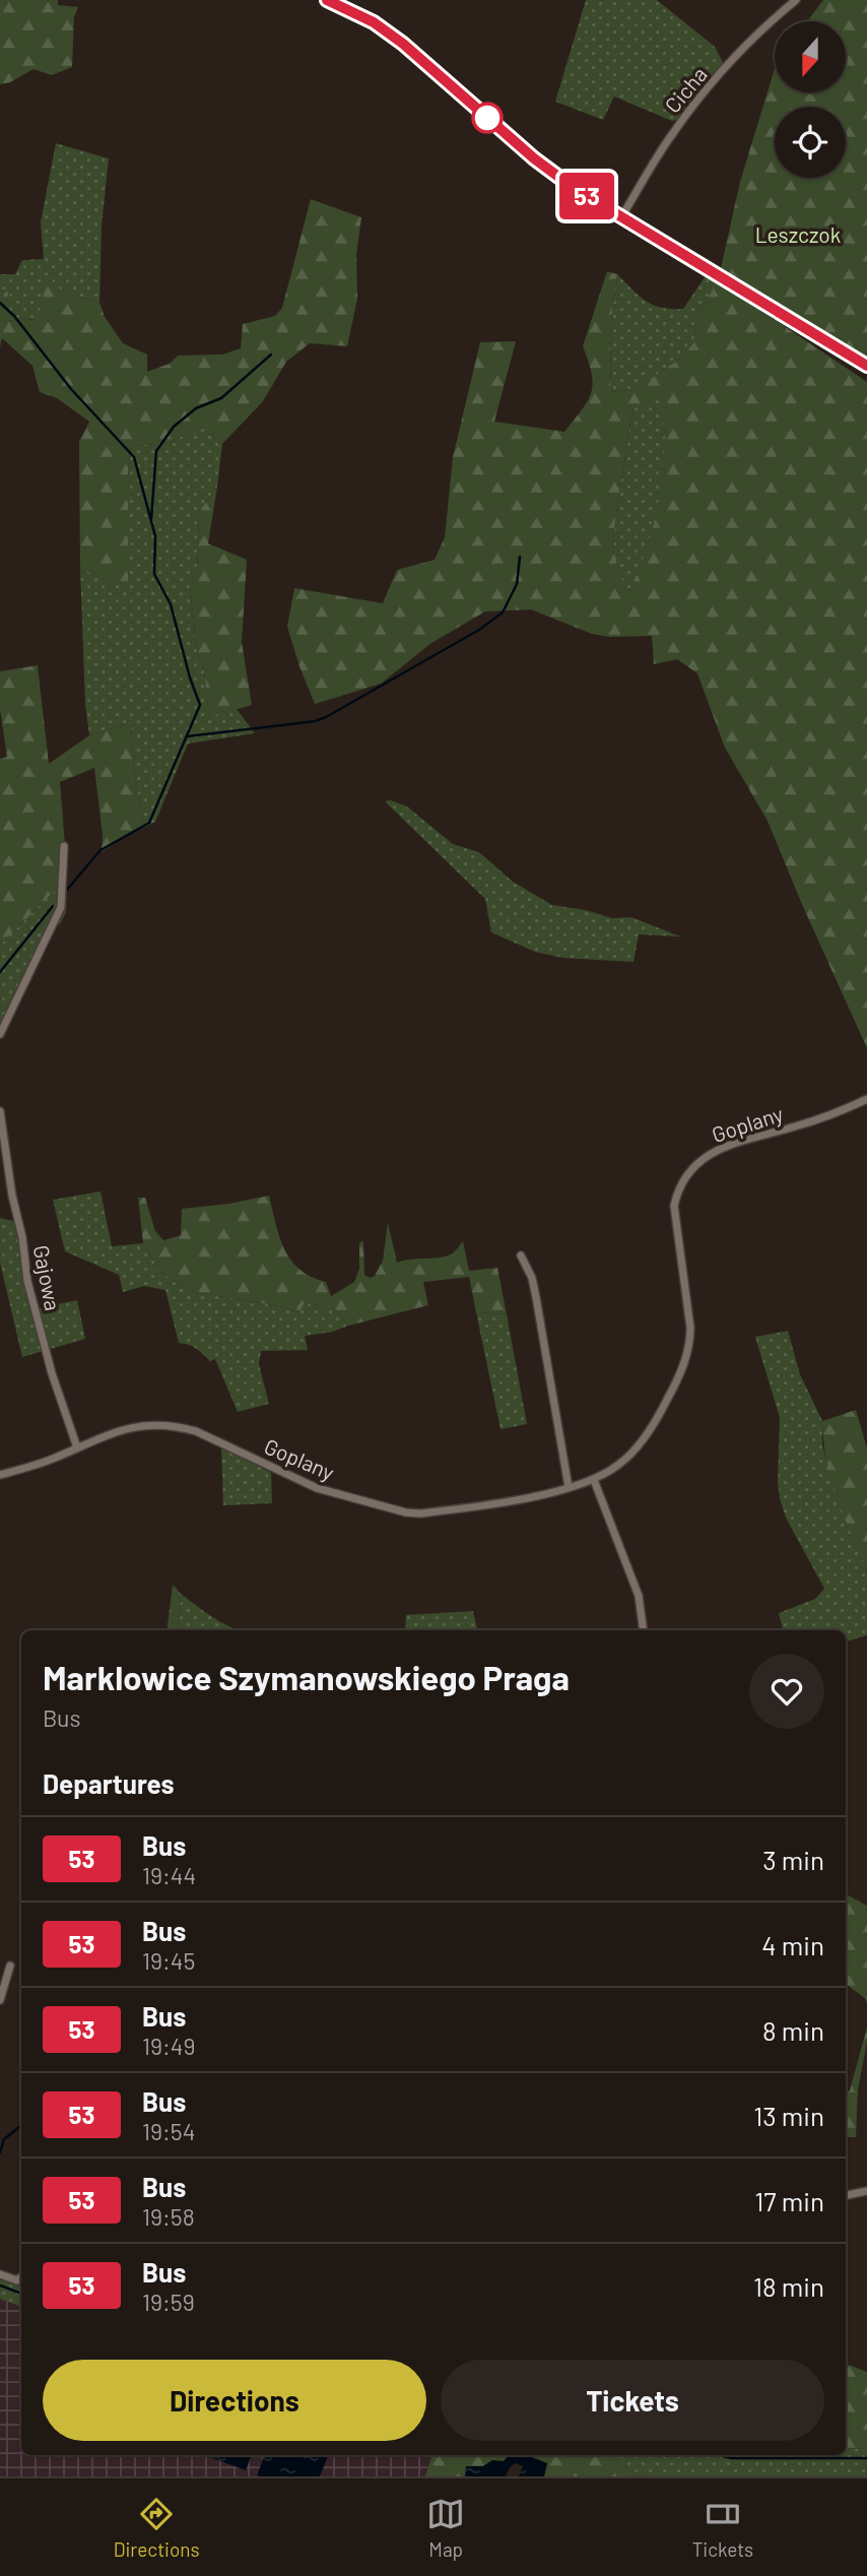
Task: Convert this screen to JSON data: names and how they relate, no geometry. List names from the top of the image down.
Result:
{
  "streets": {
    "street": ["Cicha", "Goplany", "Gajowa"]
  },
  "crossings": [
    ["Goplany", "Gajowa"]
  ],
  "parks": ["Leszczok"],
  "lines": ["bus line 53"],
  "north": "bottom",
  "page": {
    "on_map": "53",
    "heading": [
      ["Marklowice Szymanowskiego Praga", "Bus"],
      "Departures"
    ],
    "list": [
      {
        "mark": "53",
        "name": "Bus",
        "note": "19:44",
        "value": "3 min"
      },
      {
        "mark": "53",
        "name": "Bus",
        "note": "19:45",
        "value": "4 min"
      },
      {
        "mark": "53",
        "name": "Bus",
        "note": "19:49",
        "value": "8 min"
      },
      {
        "mark": "53",
        "name": "Bus",
        "note": "19:54",
        "value": "13 min"
      },
      {
        "mark": "53",
        "name": "Bus",
        "note": "19:58",
        "value": "17 min"
      },
      {
        "mark": "53",
        "name": "Bus",
        "note": "19:59",
        "value": "18 min"
      }
    ],
    "buttons": ["Directions", "Tickets"],
    "tabs": ["Directions", "Map", "Tickets"]
  }
}
